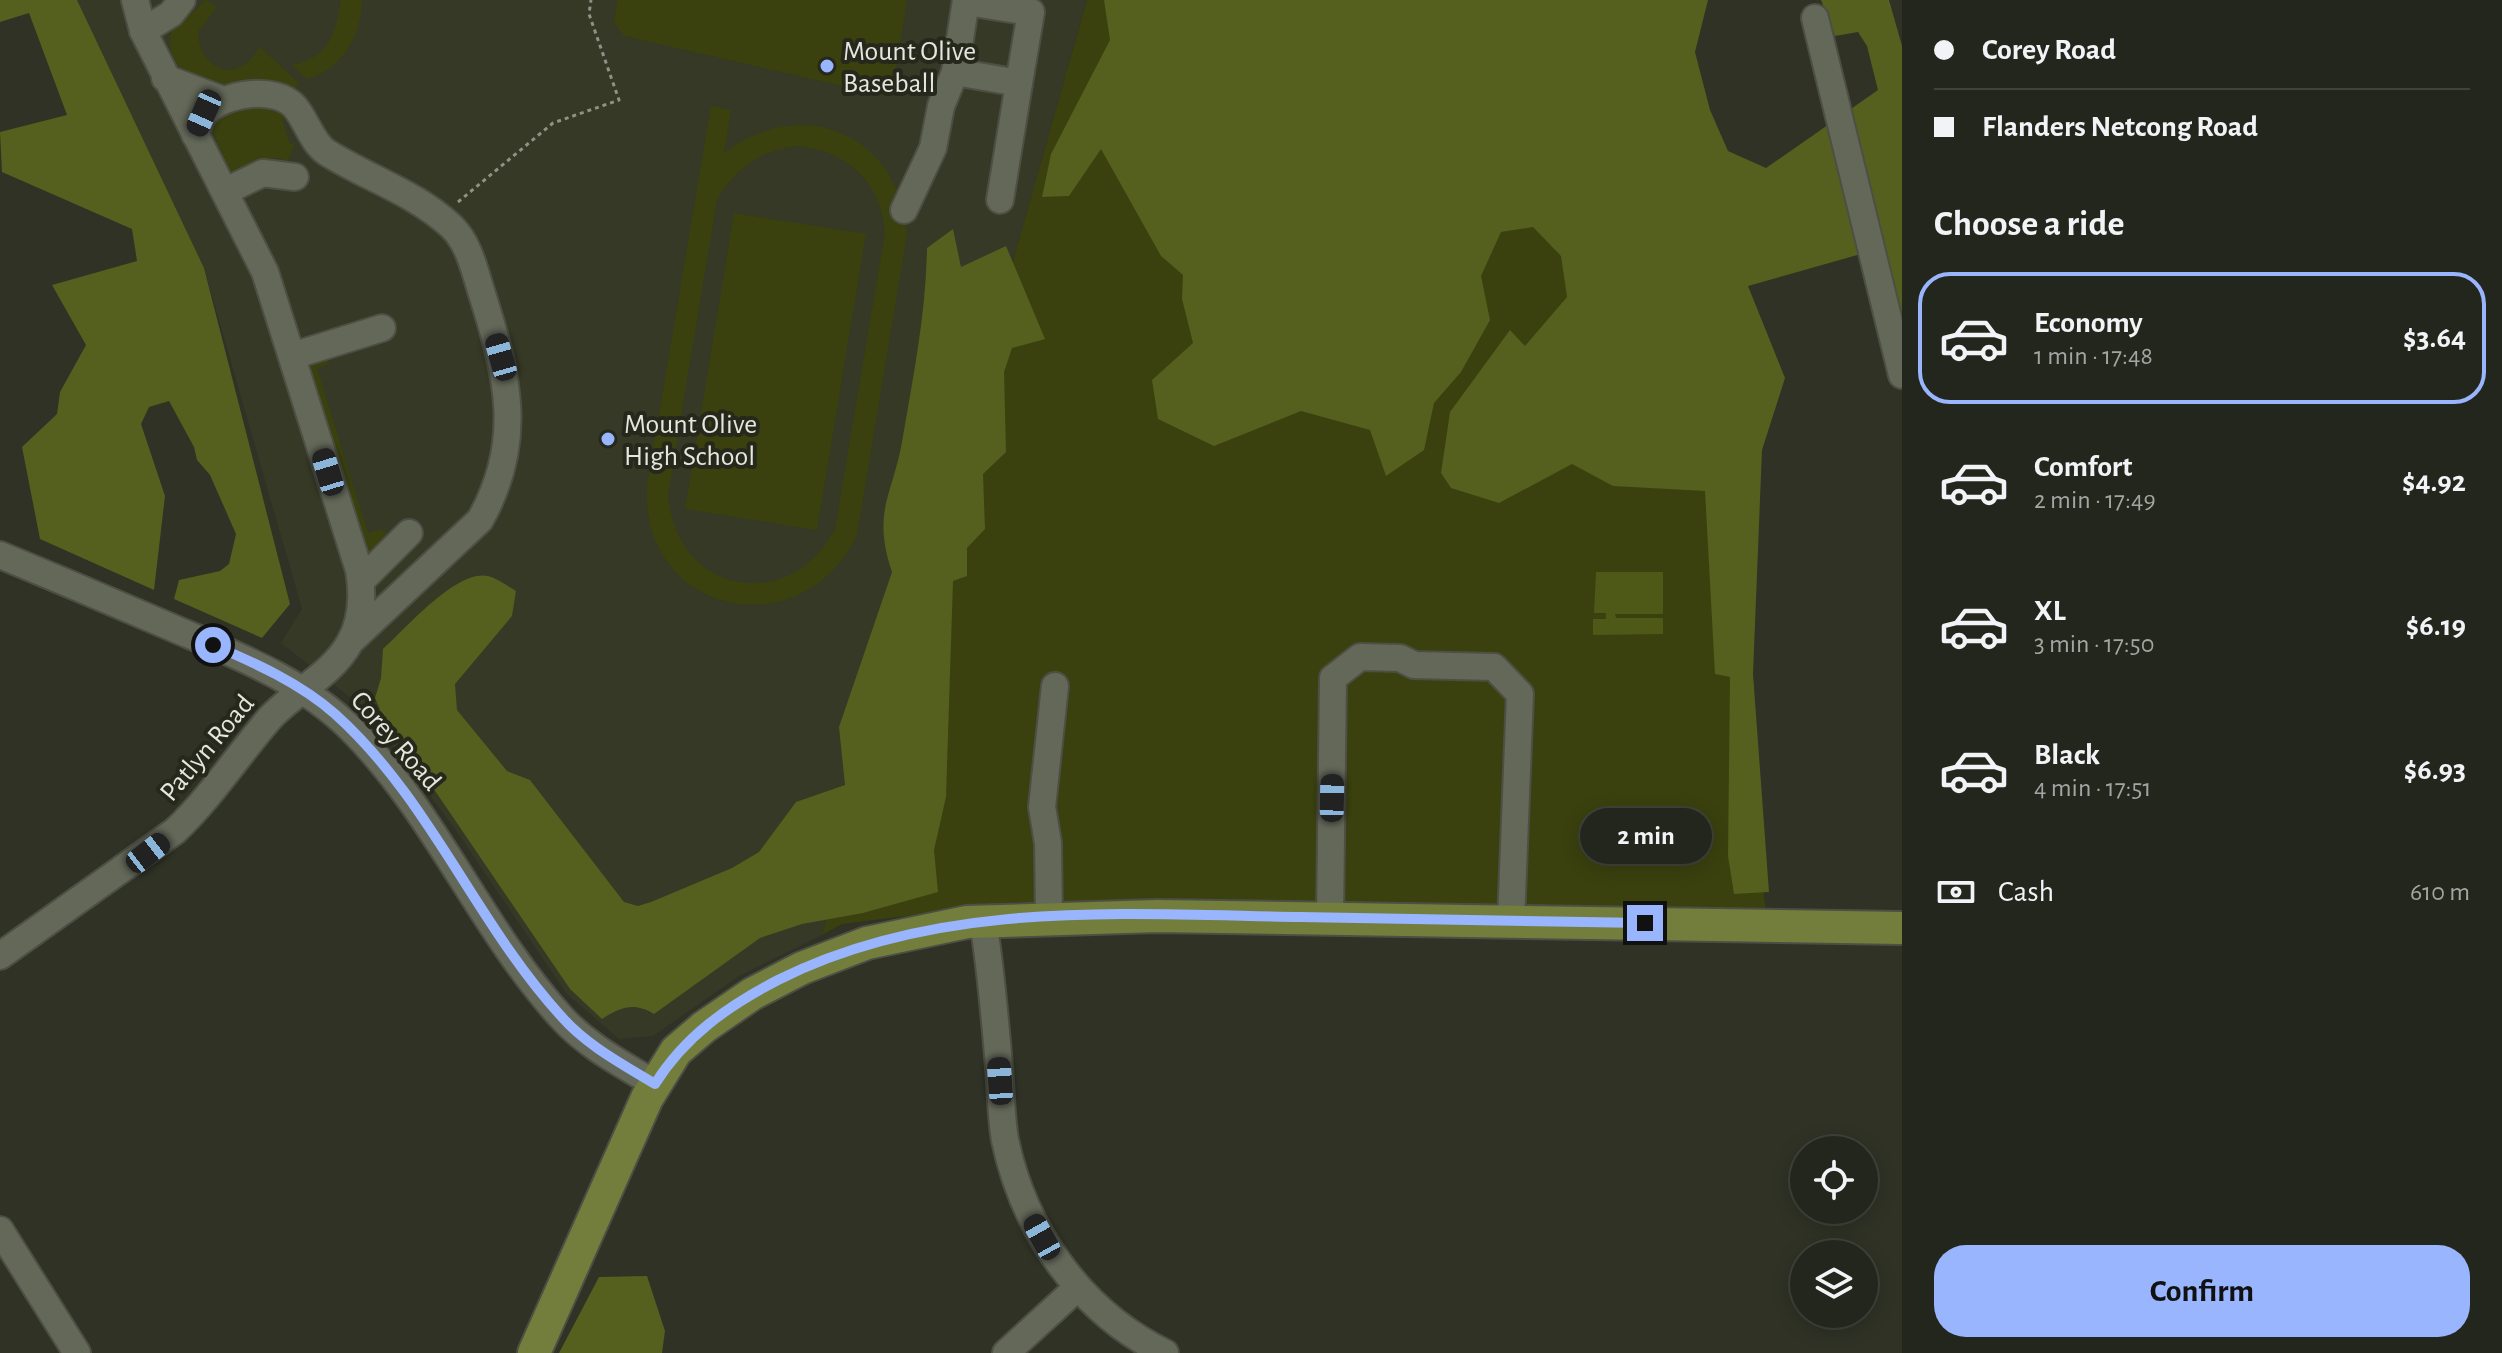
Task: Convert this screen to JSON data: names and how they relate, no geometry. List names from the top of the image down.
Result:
{
  "streets": {
    "street": ["Corey Road", "Patlyn Road"]
  },
  "crossings": [
    ["Corey Road", "Patlyn Road"]
  ],
  "places": ["Mount Olive Baseball", "Mount Olive High School"],
  "page": {
    "banner": ["Corey Road", "Flanders Netcong Road"],
    "heading": "Choose a ride",
    "list": [
      {
        "name": "Economy",
        "note": "1 min · 17:48",
        "value": "$3.64"
      },
      {
        "name": "Comfort",
        "note": "2 min · 17:49",
        "value": "$4.92"
      },
      {
        "name": "XL",
        "note": "3 min · 17:50",
        "value": "$6.19"
      },
      {
        "name": "Black",
        "note": "4 min · 17:51",
        "value": "$6.93"
      }
    ],
    "bubble": "2 min",
    "pay": ["Cash", "610 m"],
    "buttons": "Confirm"
  }
}
